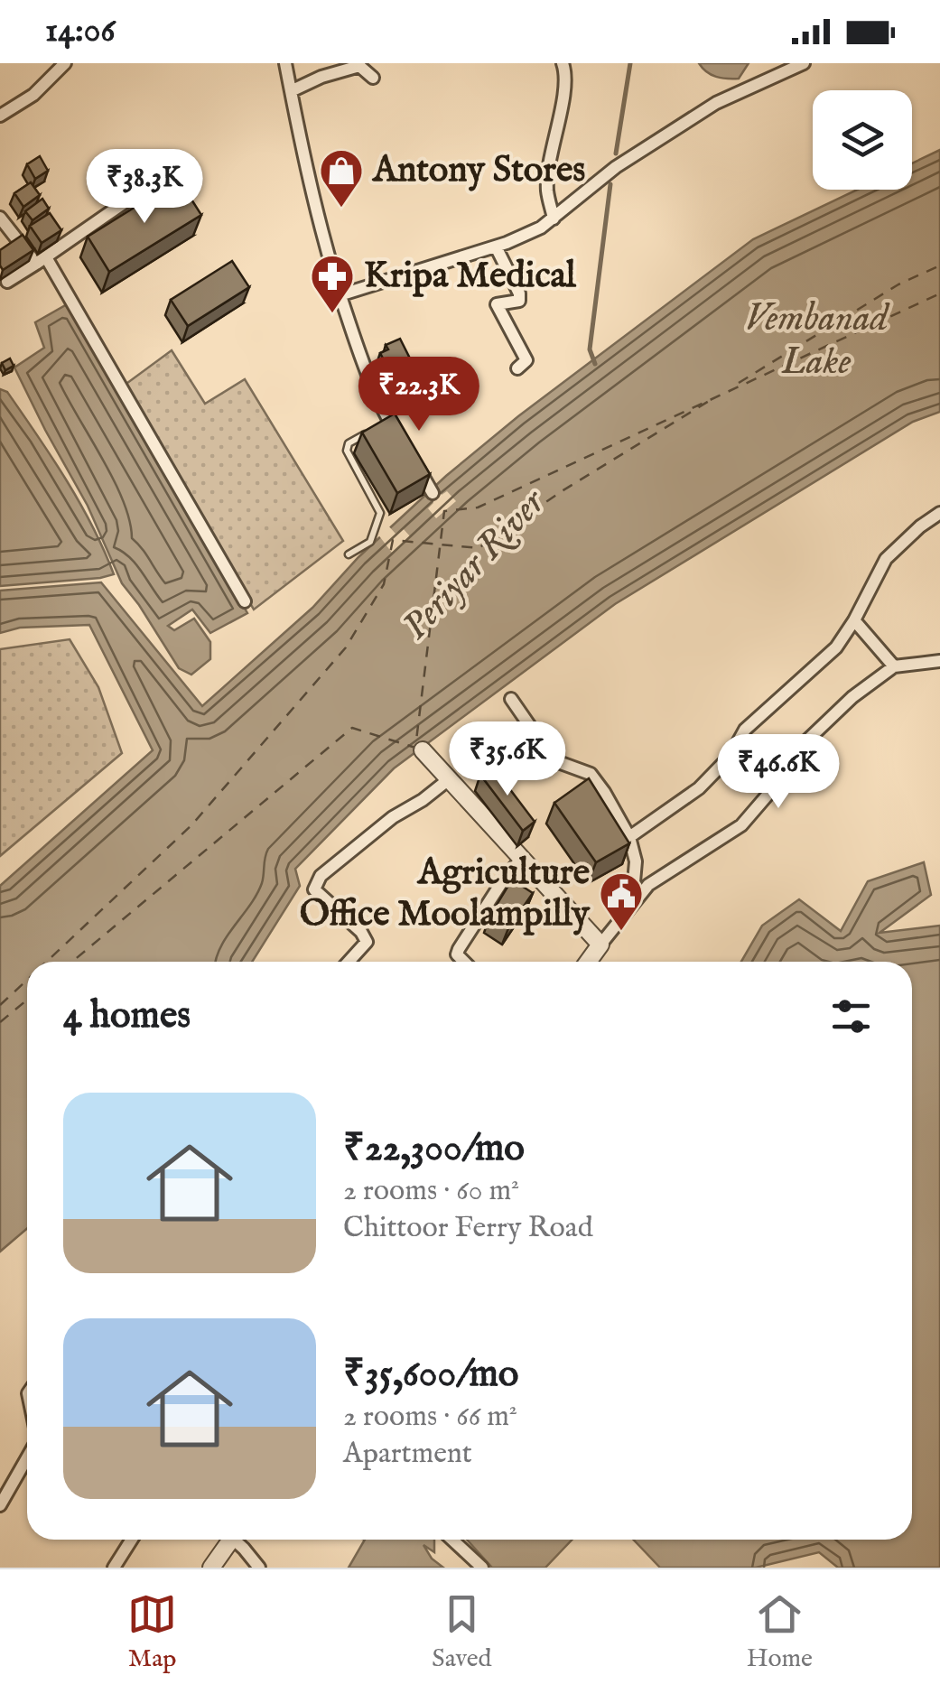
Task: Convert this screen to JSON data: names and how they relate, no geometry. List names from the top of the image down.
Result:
{
  "water": ["Vembanad Lake", "Periyar River"],
  "places": {
    "shop": ["Antony Stores"],
    "pharmacy": ["Kripa Medical"],
    "public building": ["Agriculture Office Moolampilly"]
  },
  "page": {
    "status": "14:06",
    "price": [
      "₹38.3K",
      "₹22.3K",
      "₹35.6K",
      "₹46.6K"
    ],
    "heading": "4 homes",
    "list": [
      {
        "name": "₹22,300/mo",
        "note": "2 rooms · 60 m² · Chittoor Ferry Road"
      },
      {
        "name": "₹35,600/mo",
        "note": "2 rooms · 66 m² · Apartment"
      }
    ],
    "tabs": ["Map", "Saved", "Home"]
  }
}
